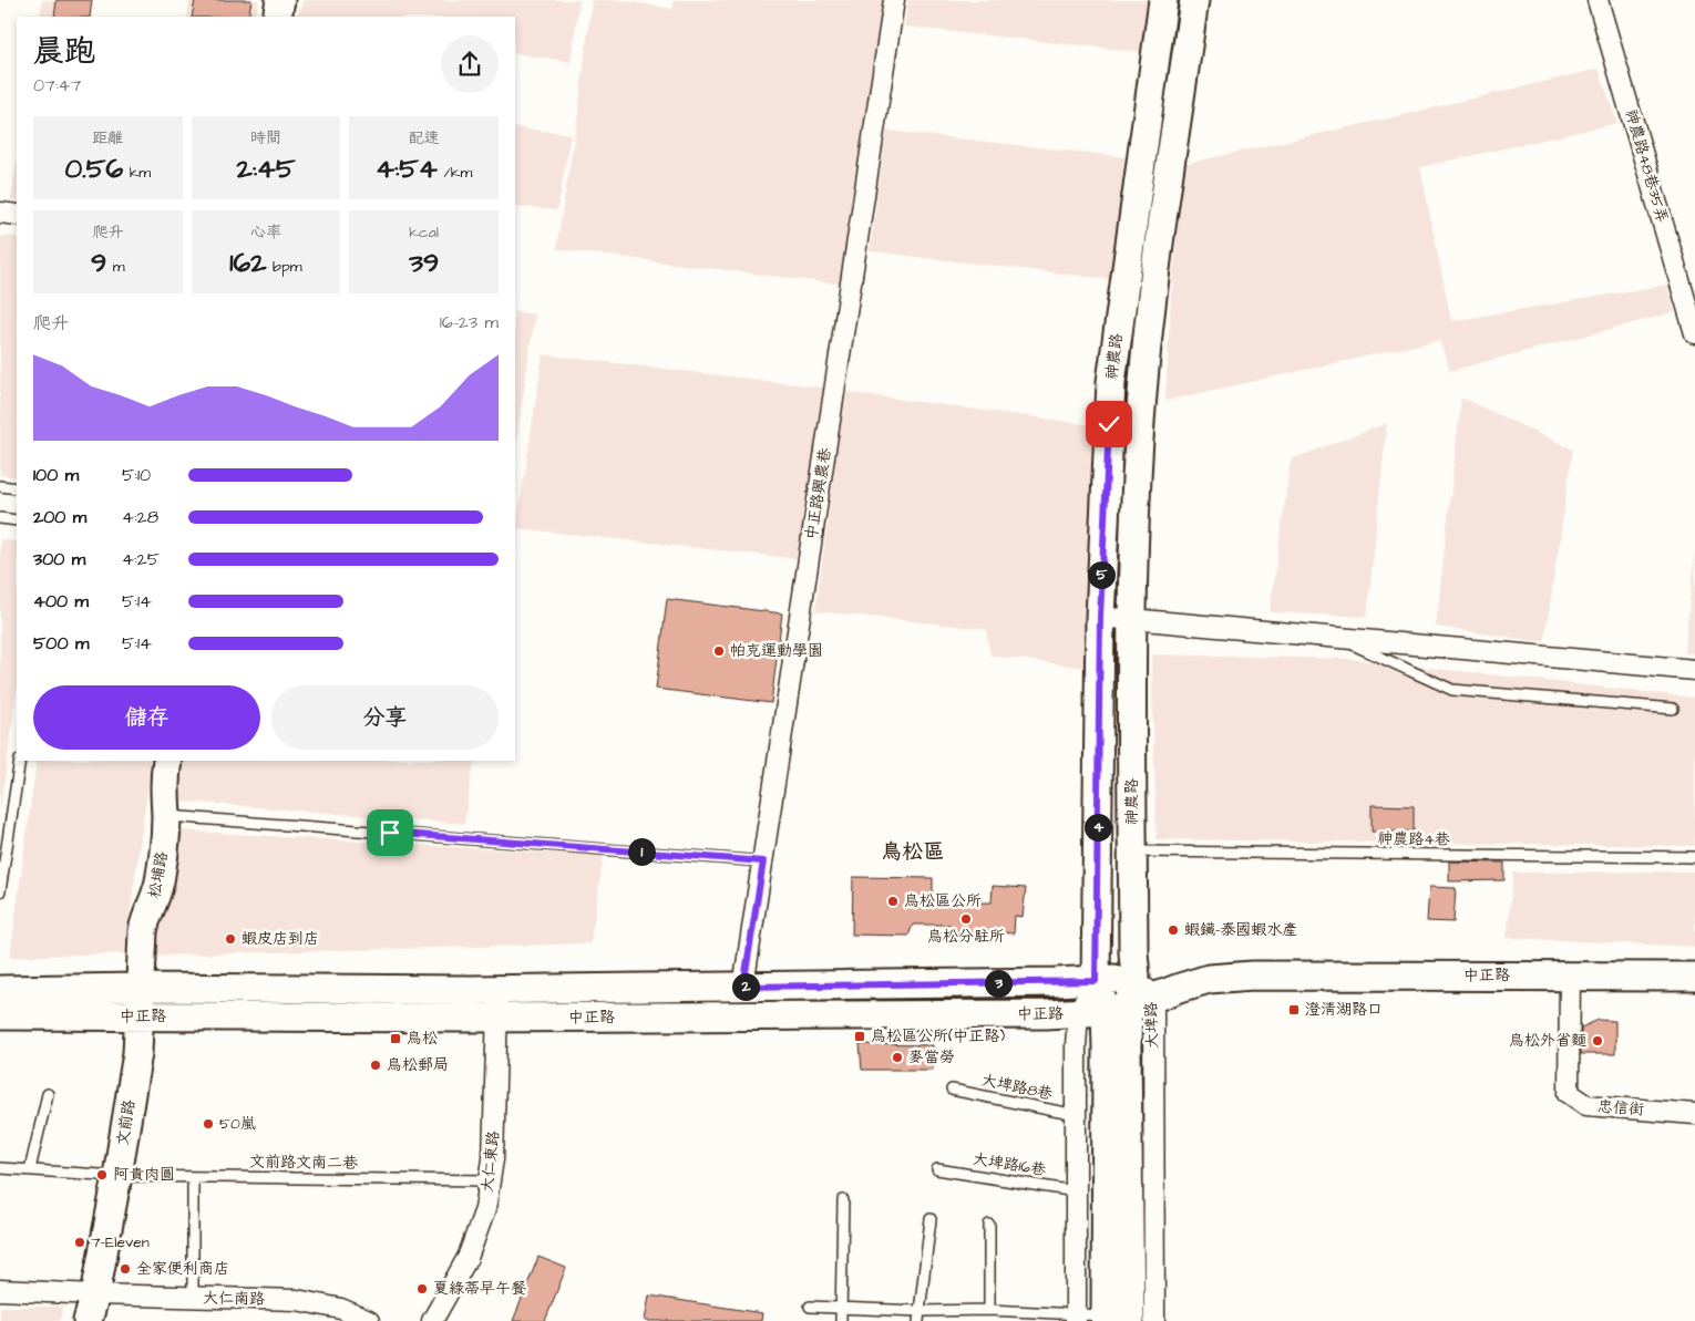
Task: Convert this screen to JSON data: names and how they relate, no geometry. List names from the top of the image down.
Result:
{
  "streets": {
    "main road": [
      "神農路",
      "松埔路",
      "中正路",
      "大埤路",
      "文前路"
    ],
    "street": [
      "神農路48巷35弄",
      "中正路興農巷",
      "忠信街",
      "大仁東路",
      "大仁南路"
    ],
    "lane": [
      "神農路4巷",
      "大埤路8巷",
      "文前路文南二巷",
      "大埤路16巷"
    ]
  },
  "crossings": [
    ["神農路", "神農路4巷"],
    ["神農路", "中正路"],
    ["神農路", "大埤路"],
    ["中正路興農巷", "中正路"],
    ["松埔路", "中正路"],
    ["松埔路", "文前路"],
    ["中正路", "大埤路"],
    ["中正路", "忠信街"],
    ["中正路", "文前路"],
    ["中正路", "大仁東路"],
    ["文前路", "文前路文南二巷"],
    ["文前路", "大仁南路"],
    ["大仁東路", "文前路文南二巷"]
  ],
  "districts": ["鳥松區"],
  "places": {
    "other": [
      "帕克運動學園",
      "鳥松區公所",
      "鳥松分駐所",
      "蝦鑶-泰國蝦水產",
      "蝦皮店到店",
      "鳥松外省麵",
      "麥當勞",
      "鳥松郵局",
      "50嵐",
      "阿貴肉圓",
      "7-Eleven",
      "全家便利商店",
      "夏綠蒂早午餐"
    ],
    "transit": ["澄清湖路口", "鳥松區公所(中正路)", "鳥松"]
  },
  "page": {
    "heading": ["晨跑", "07:47"],
    "stats": [
      ["距離", "0.56 km"],
      ["時間", "2:45"],
      ["配速", "4:54 /km"],
      ["爬升", "9 m"],
      ["心率", "162 bpm"],
      ["kcal", "39"]
    ],
    "chart": ["爬升", "16–23 m"],
    "list": [
      {
        "name": "100 m",
        "note": "5:10"
      },
      {
        "name": "200 m",
        "note": "4:28"
      },
      {
        "name": "300 m",
        "note": "4:25"
      },
      {
        "name": "400 m",
        "note": "5:14"
      },
      {
        "name": "500 m",
        "note": "5:14"
      }
    ],
    "pins": [
      "5",
      "4",
      "1",
      "3",
      "2"
    ],
    "buttons": ["儲存", "分享"]
  }
}
